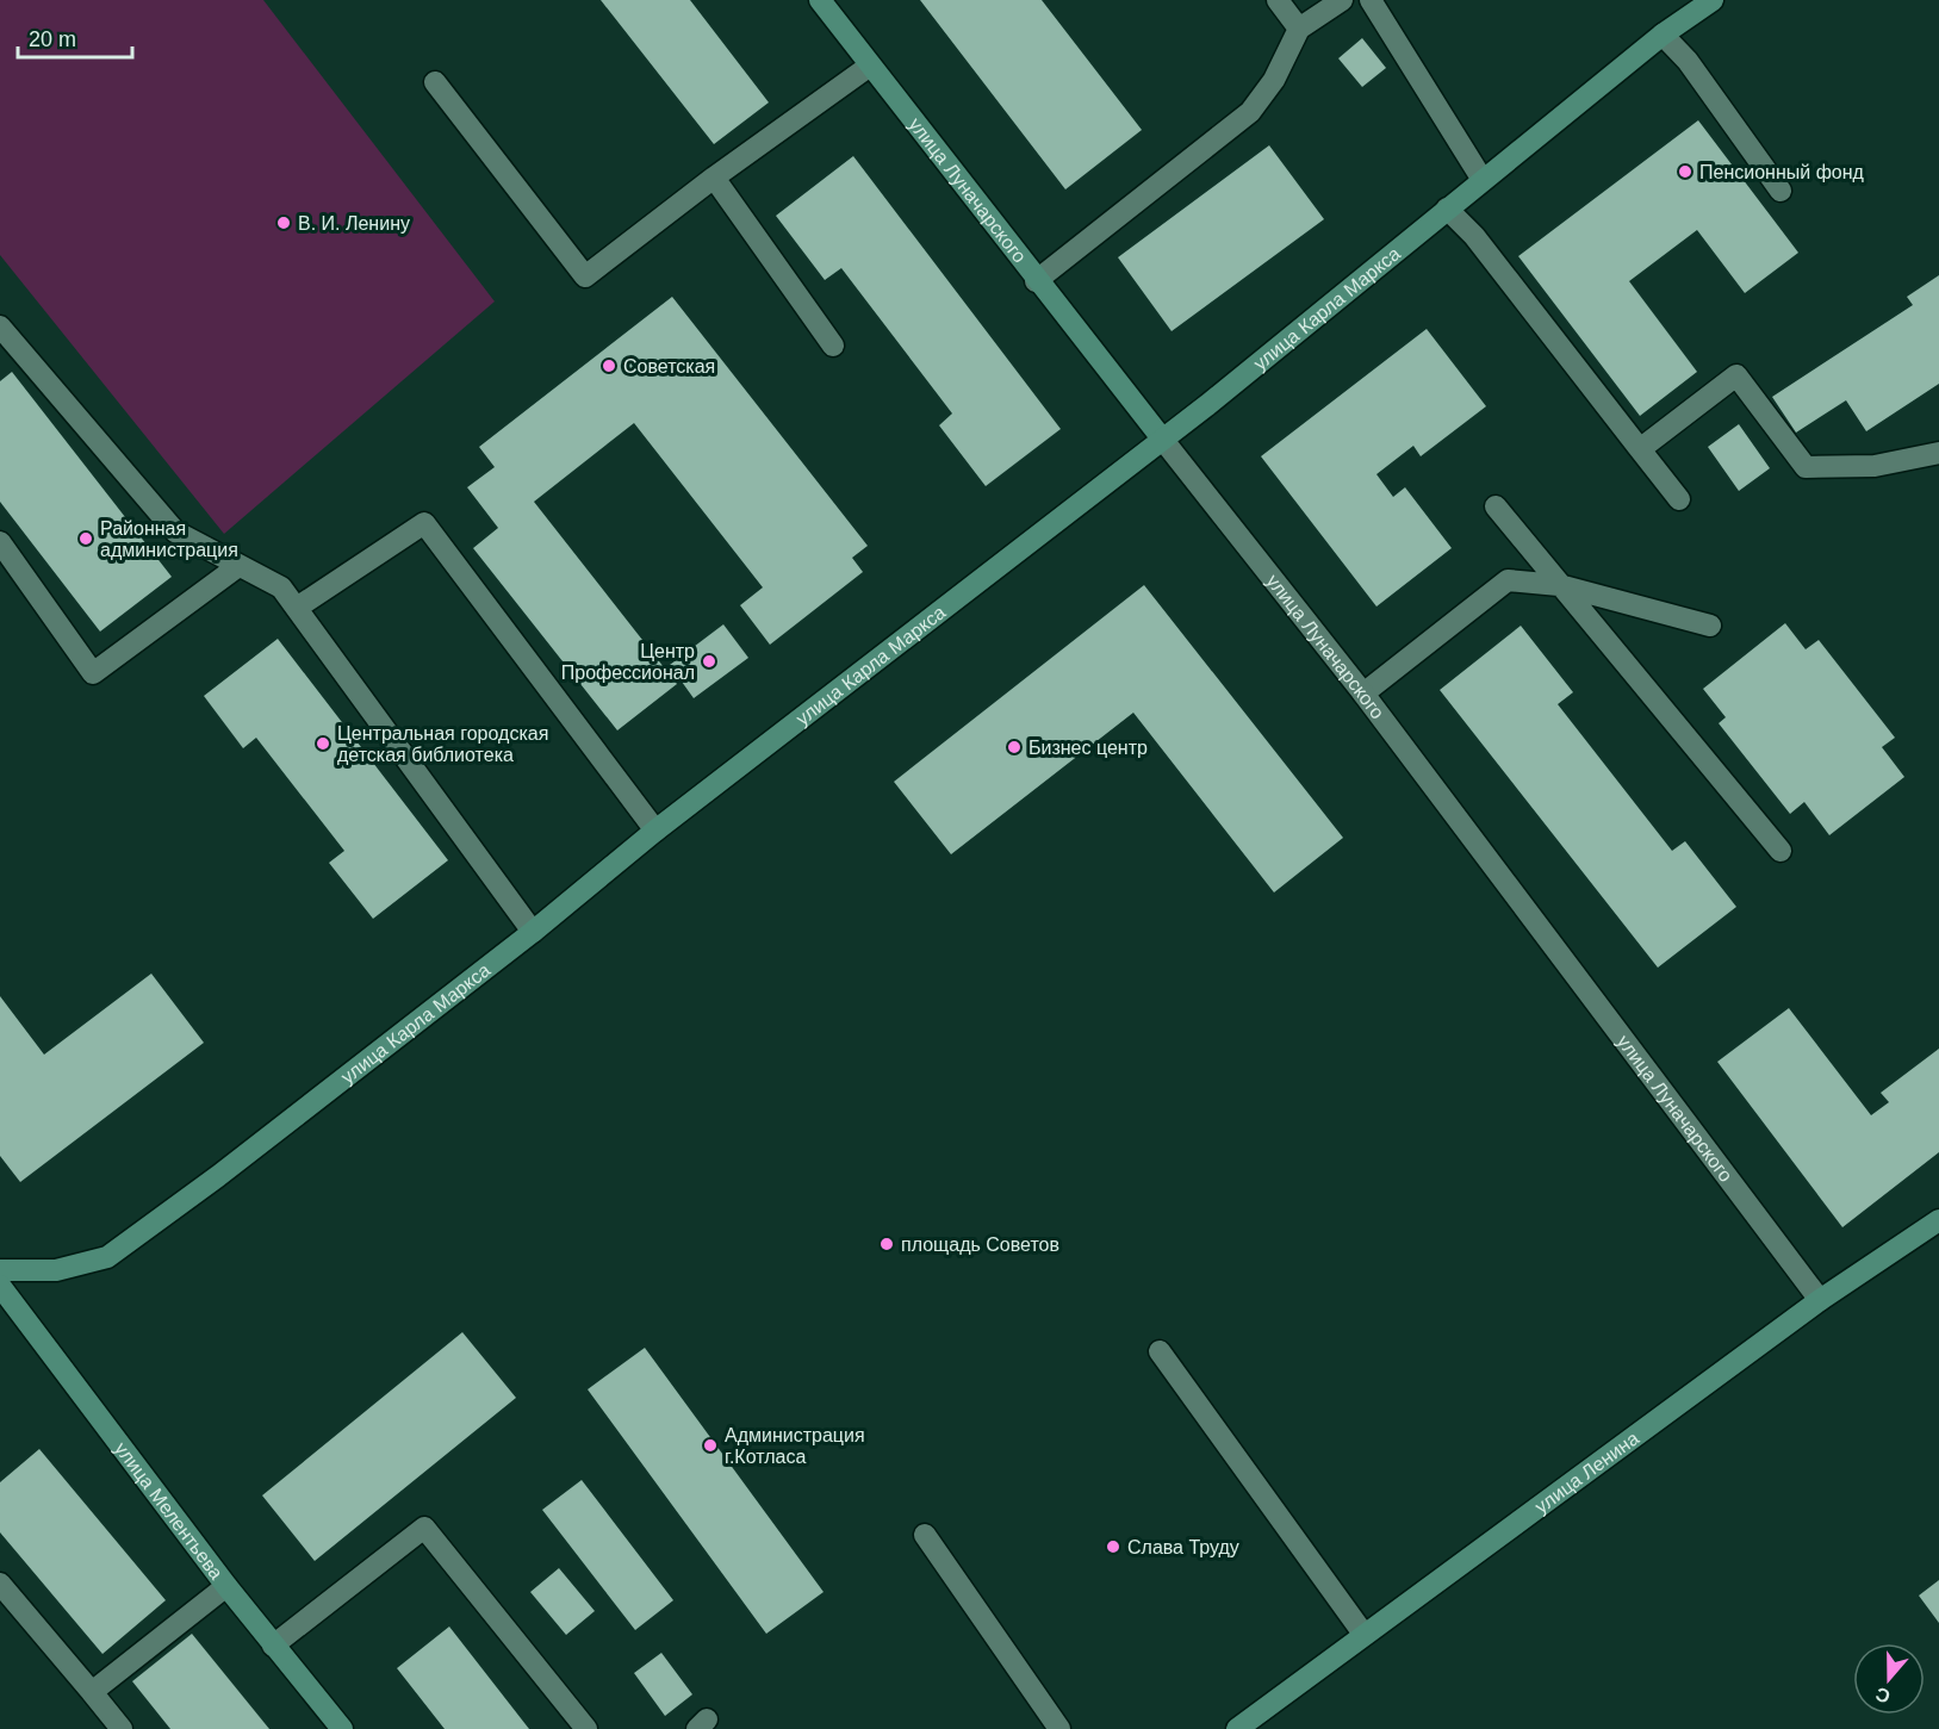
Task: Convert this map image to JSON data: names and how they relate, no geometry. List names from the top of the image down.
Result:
{
  "streets": {
    "street": [
      "улица Луначарского",
      "улица Карла Маркса",
      "улица Ленина",
      "улица Мелентьева"
    ]
  },
  "crossings": [
    ["улица Луначарского", "улица Карла Маркса"],
    ["улица Луначарского", "улица Ленина"]
  ],
  "places": [
    "Пенсионный фонд",
    "В. И. Ленину",
    "Советская",
    "Районная администрация",
    "Центр Профессионал",
    "Центральная городская детская библиотека",
    "Бизнес центр",
    "площадь Советов",
    "Администрация г.Котласа",
    "Слава Труду"
  ],
  "scale_bar": "20 m",
  "north": "bottom"
}
